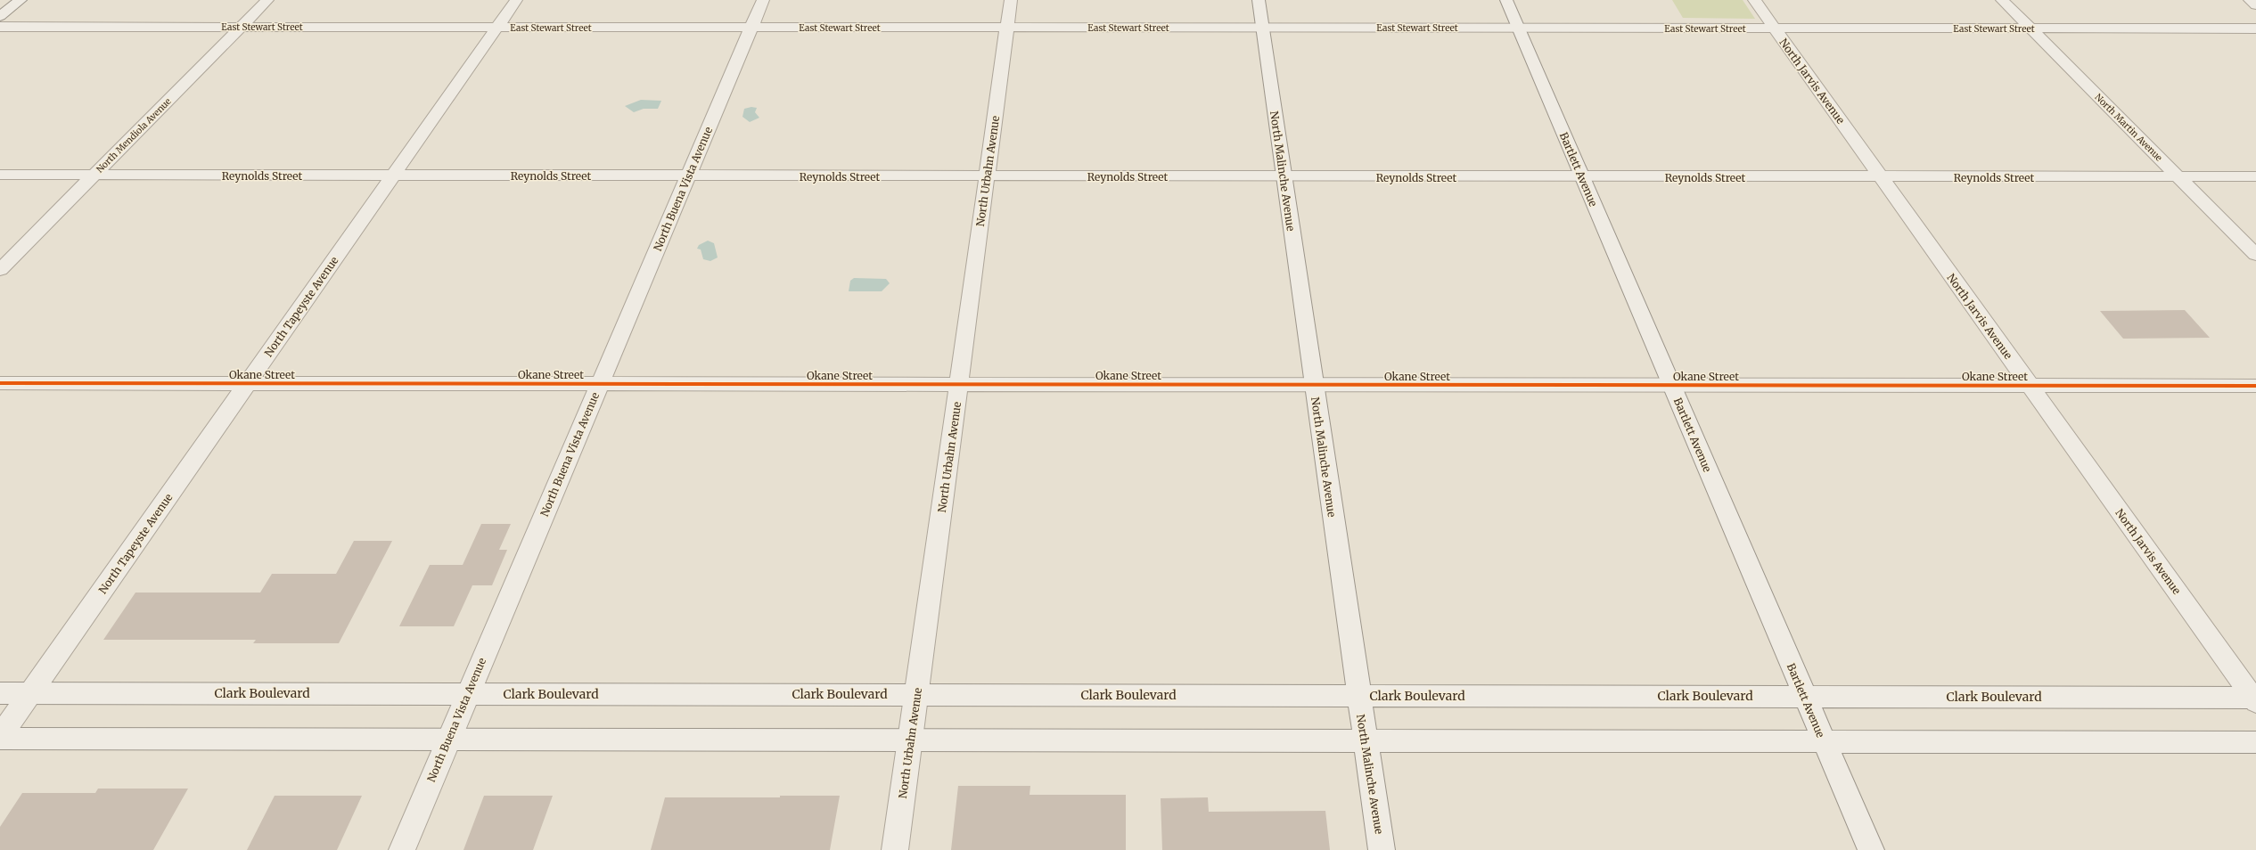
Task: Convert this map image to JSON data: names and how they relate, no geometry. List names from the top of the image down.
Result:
{
  "streets": {
    "street": [
      "East Stewart Street",
      "North Jarvis Avenue",
      "North Martin Avenue",
      "North Mendiola Avenue",
      "Bartlett Avenue",
      "North Urbahn Avenue",
      "North Malinche Avenue",
      "Reynolds Street",
      "North Buena Vista Avenue",
      "North Tapeyste Avenue",
      "Okane Street",
      "Clark Boulevard"
    ]
  },
  "crossings": [
    ["East Stewart Street", "North Jarvis Avenue"],
    ["East Stewart Street", "North Martin Avenue"],
    ["East Stewart Street", "North Mendiola Avenue"],
    ["East Stewart Street", "Bartlett Avenue"],
    ["East Stewart Street", "North Urbahn Avenue"],
    ["East Stewart Street", "North Malinche Avenue"],
    ["East Stewart Street", "North Buena Vista Avenue"],
    ["East Stewart Street", "North Tapeyste Avenue"],
    ["North Jarvis Avenue", "Reynolds Street"],
    ["North Jarvis Avenue", "Okane Street"],
    ["North Jarvis Avenue", "Clark Boulevard"],
    ["North Martin Avenue", "Reynolds Street"],
    ["North Mendiola Avenue", "Reynolds Street"],
    ["Bartlett Avenue", "Reynolds Street"],
    ["Bartlett Avenue", "Okane Street"],
    ["Bartlett Avenue", "Clark Boulevard"],
    ["North Urbahn Avenue", "Reynolds Street"],
    ["North Urbahn Avenue", "Okane Street"],
    ["North Urbahn Avenue", "Clark Boulevard"],
    ["North Malinche Avenue", "Reynolds Street"],
    ["North Malinche Avenue", "Okane Street"],
    ["North Malinche Avenue", "Clark Boulevard"],
    ["Reynolds Street", "North Buena Vista Avenue"],
    ["Reynolds Street", "North Tapeyste Avenue"],
    ["North Buena Vista Avenue", "Okane Street"],
    ["North Buena Vista Avenue", "Clark Boulevard"],
    ["North Tapeyste Avenue", "Okane Street"],
    ["North Tapeyste Avenue", "Clark Boulevard"]
  ]
}
